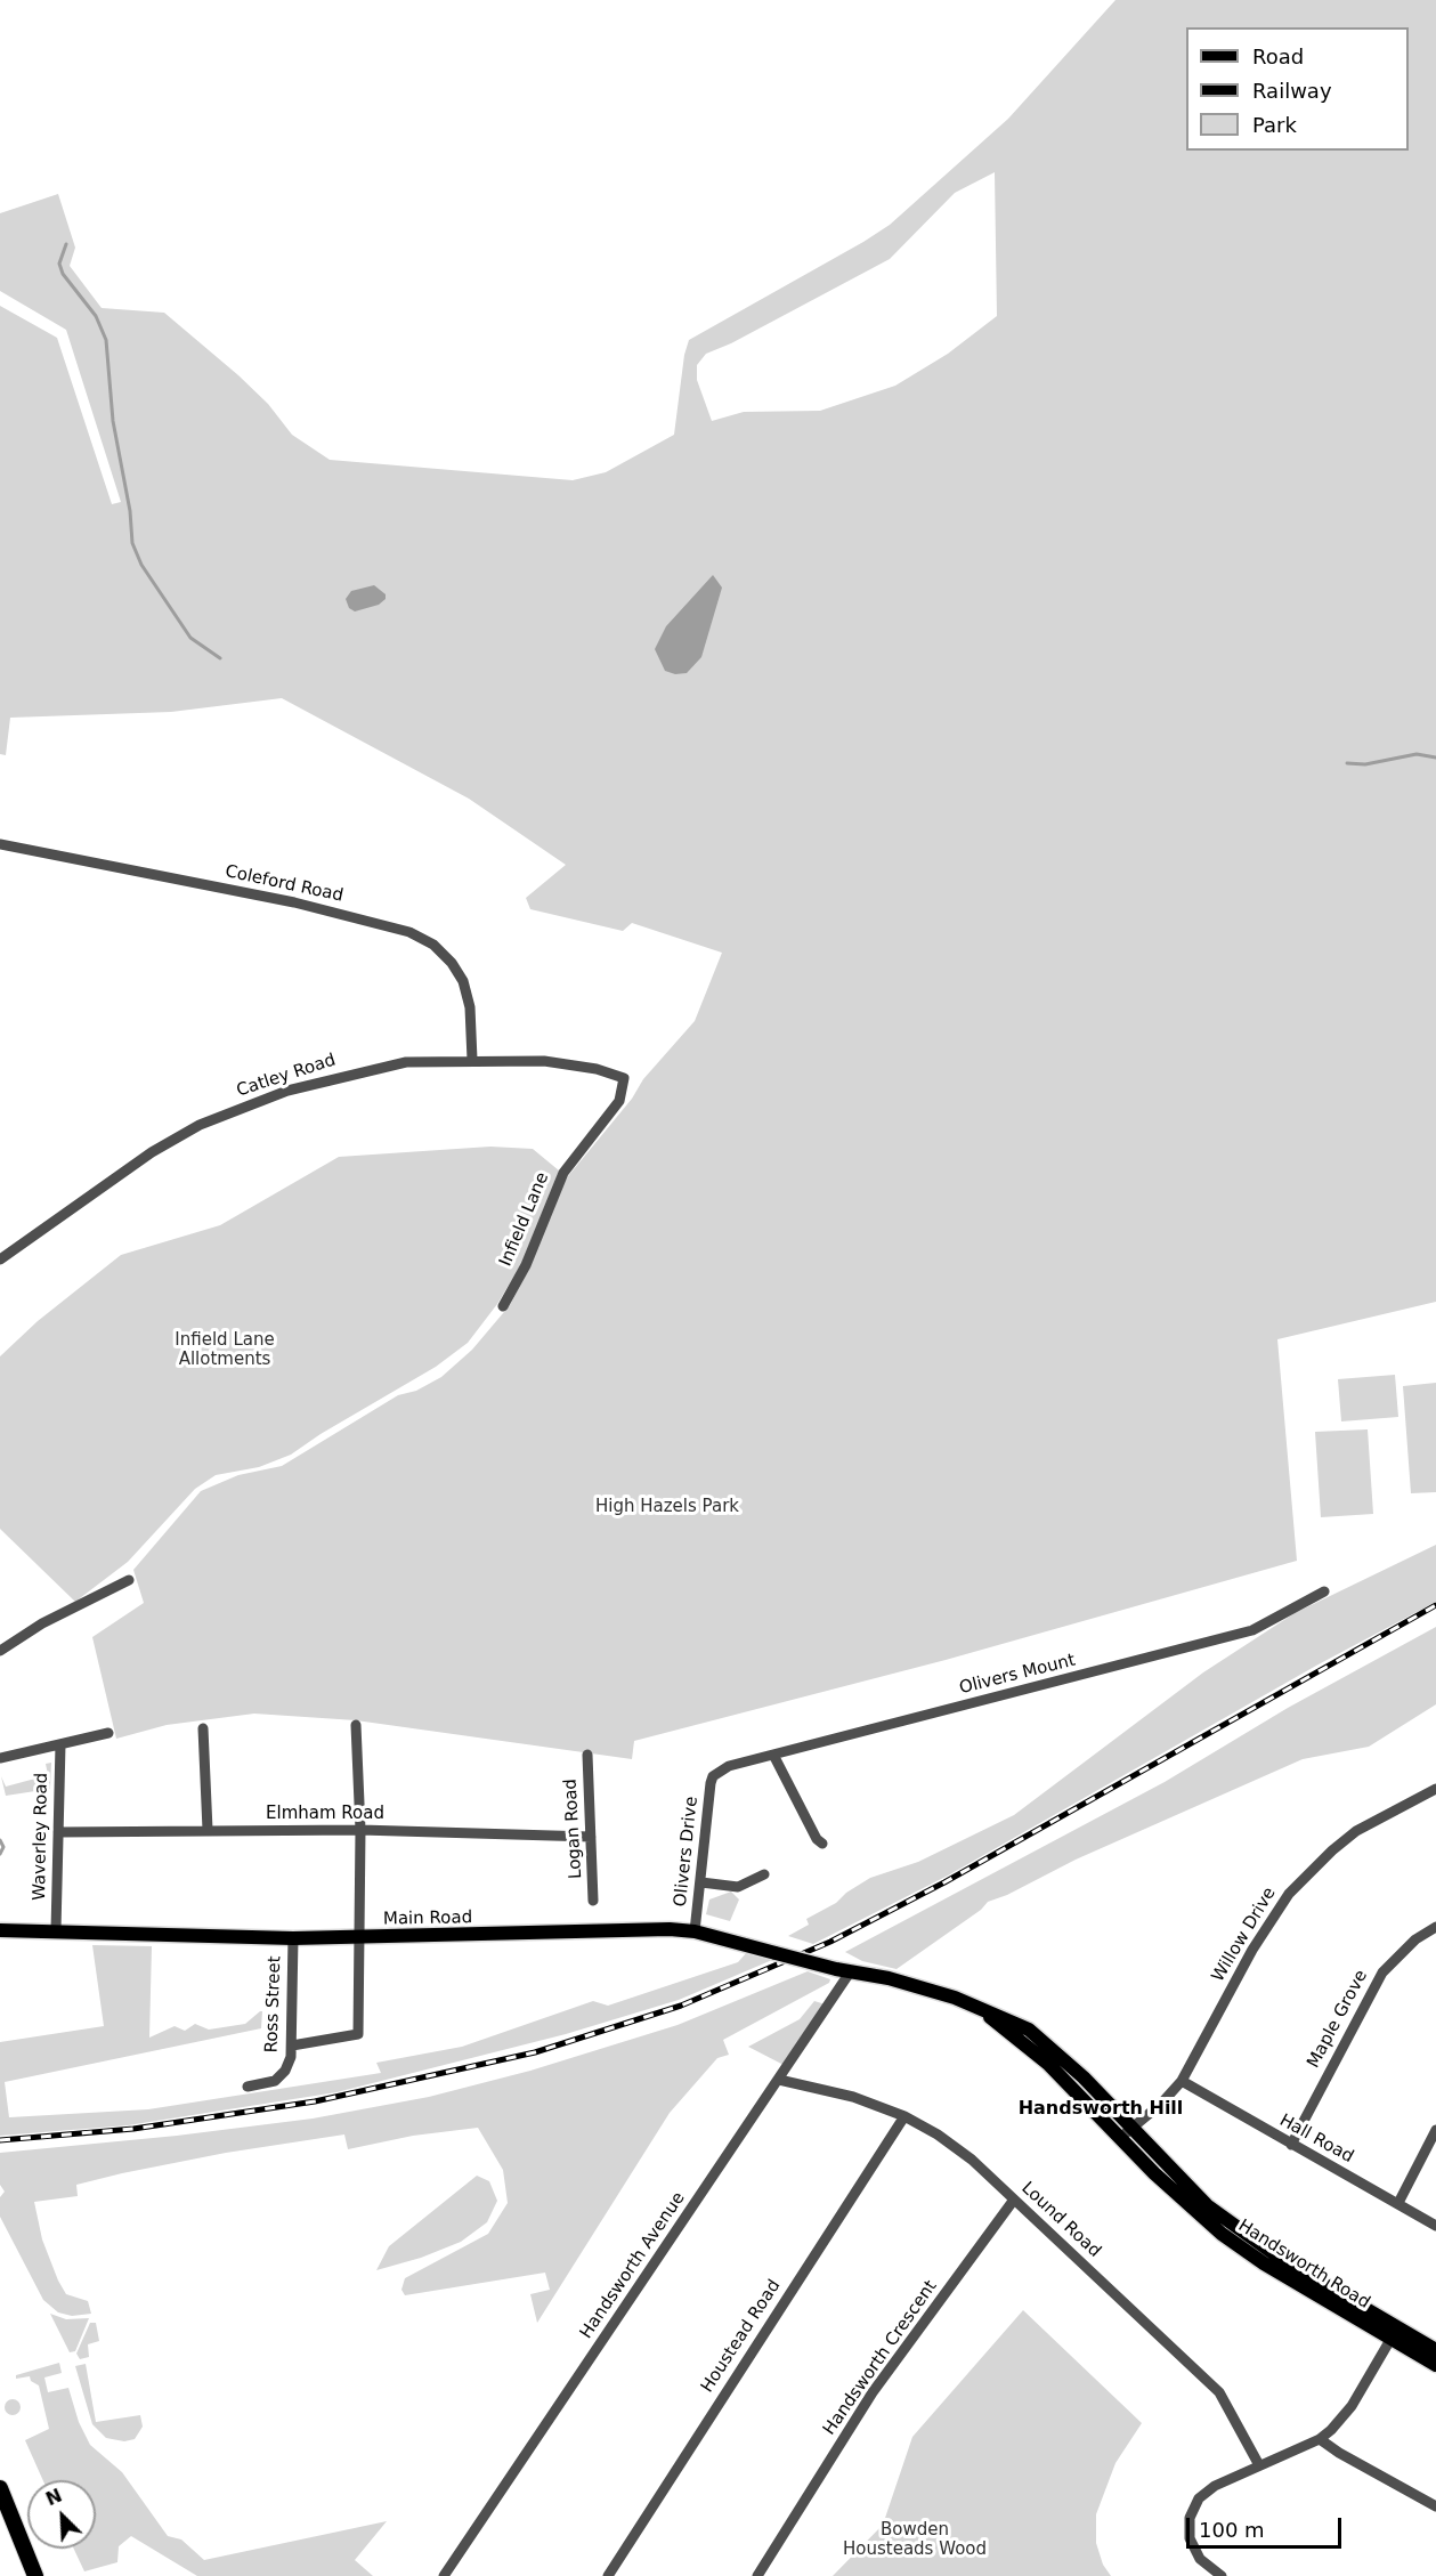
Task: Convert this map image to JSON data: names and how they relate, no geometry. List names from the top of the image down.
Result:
{
  "streets": {
    "main road": ["Main Road", "Handsworth Road"],
    "street": [
      "Coleford Road",
      "Catley Road",
      "Infield Lane",
      "Olivers Mount",
      "Elmham Road",
      "Logan Road",
      "Waverley Road",
      "Olivers Drive",
      "Willow Drive",
      "Ross Street",
      "Maple Grove",
      "Hall Road",
      "Lound Road",
      "Handsworth Avenue",
      "Houstead Road",
      "Handsworth Crescent"
    ]
  },
  "crossings": [
    ["Coleford Road", "Catley Road"],
    ["Catley Road", "Infield Lane"],
    ["Olivers Mount", "Olivers Drive"],
    ["Elmham Road", "Logan Road"],
    ["Elmham Road", "Waverley Road"],
    ["Waverley Road", "Main Road"],
    ["Olivers Drive", "Main Road"],
    ["Main Road", "Ross Street"],
    ["Main Road", "Handsworth Road"],
    ["Main Road", "Handsworth Avenue"],
    ["Willow Drive", "Hall Road"],
    ["Willow Drive", "Handsworth Road"],
    ["Maple Grove", "Hall Road"],
    ["Lound Road", "Handsworth Avenue"],
    ["Lound Road", "Houstead Road"],
    ["Lound Road", "Handsworth Crescent"],
    ["Handsworth Road", "Handsworth Avenue"]
  ],
  "districts": ["Handsworth Hill"],
  "parks": ["Infield Lane Allotments", "High Hazels Park", "Bowden Housteads Wood"],
  "legend": ["Road", "Railway", "Park"],
  "scale_bar": "100 m",
  "north": "top left"
}
